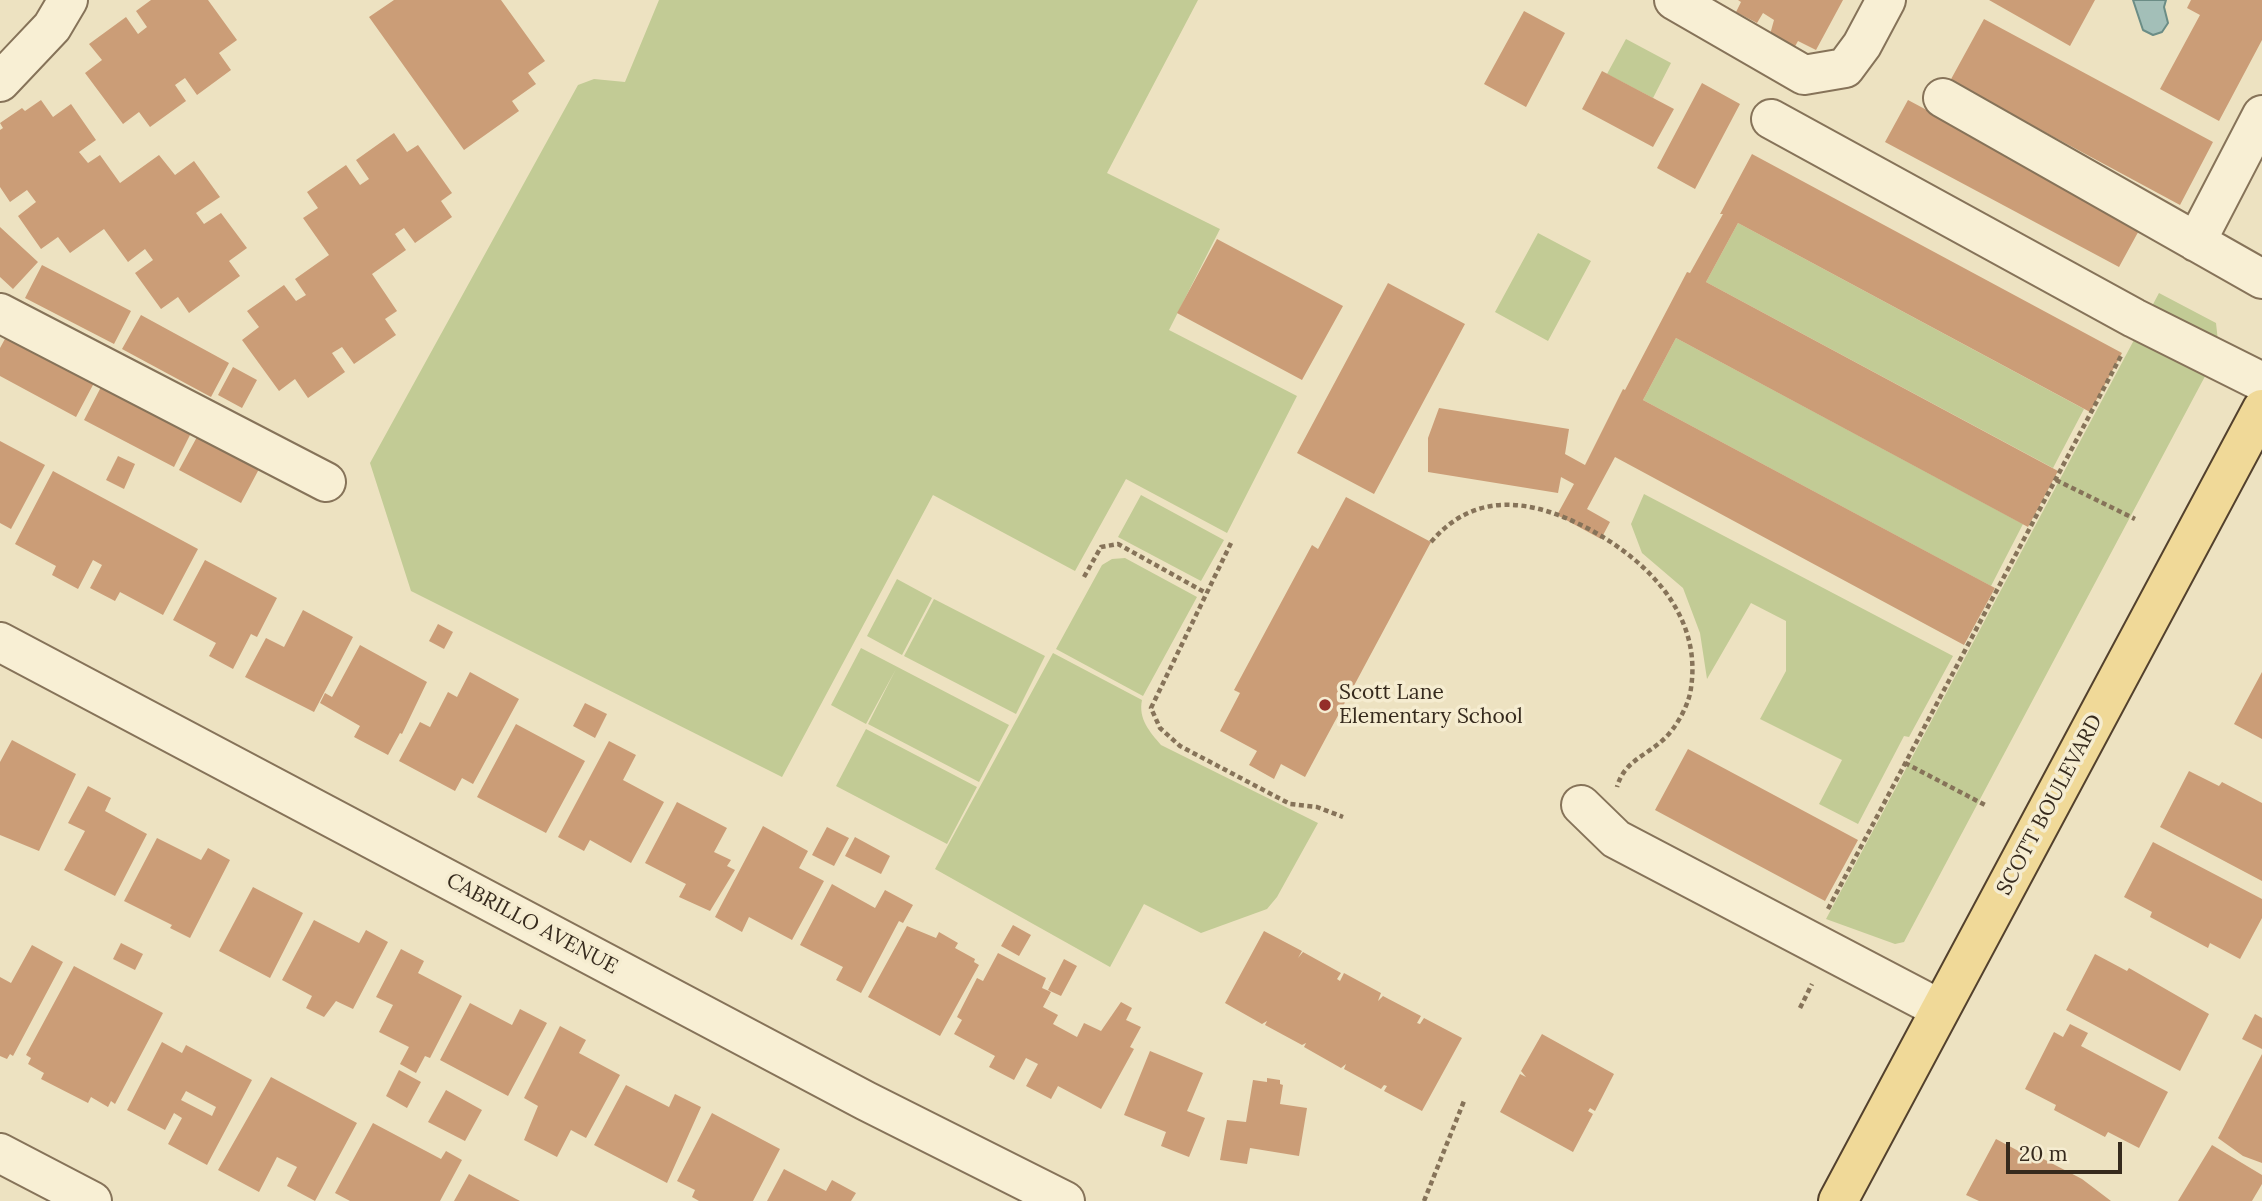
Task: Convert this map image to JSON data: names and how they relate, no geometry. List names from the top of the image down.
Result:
{
  "streets": {
    "main road": ["SCOTT BOULEVARD"],
    "street": ["CABRILLO AVENUE"]
  },
  "places": ["Scott Lane Elementary School"],
  "scale_bar": "20 m"
}
